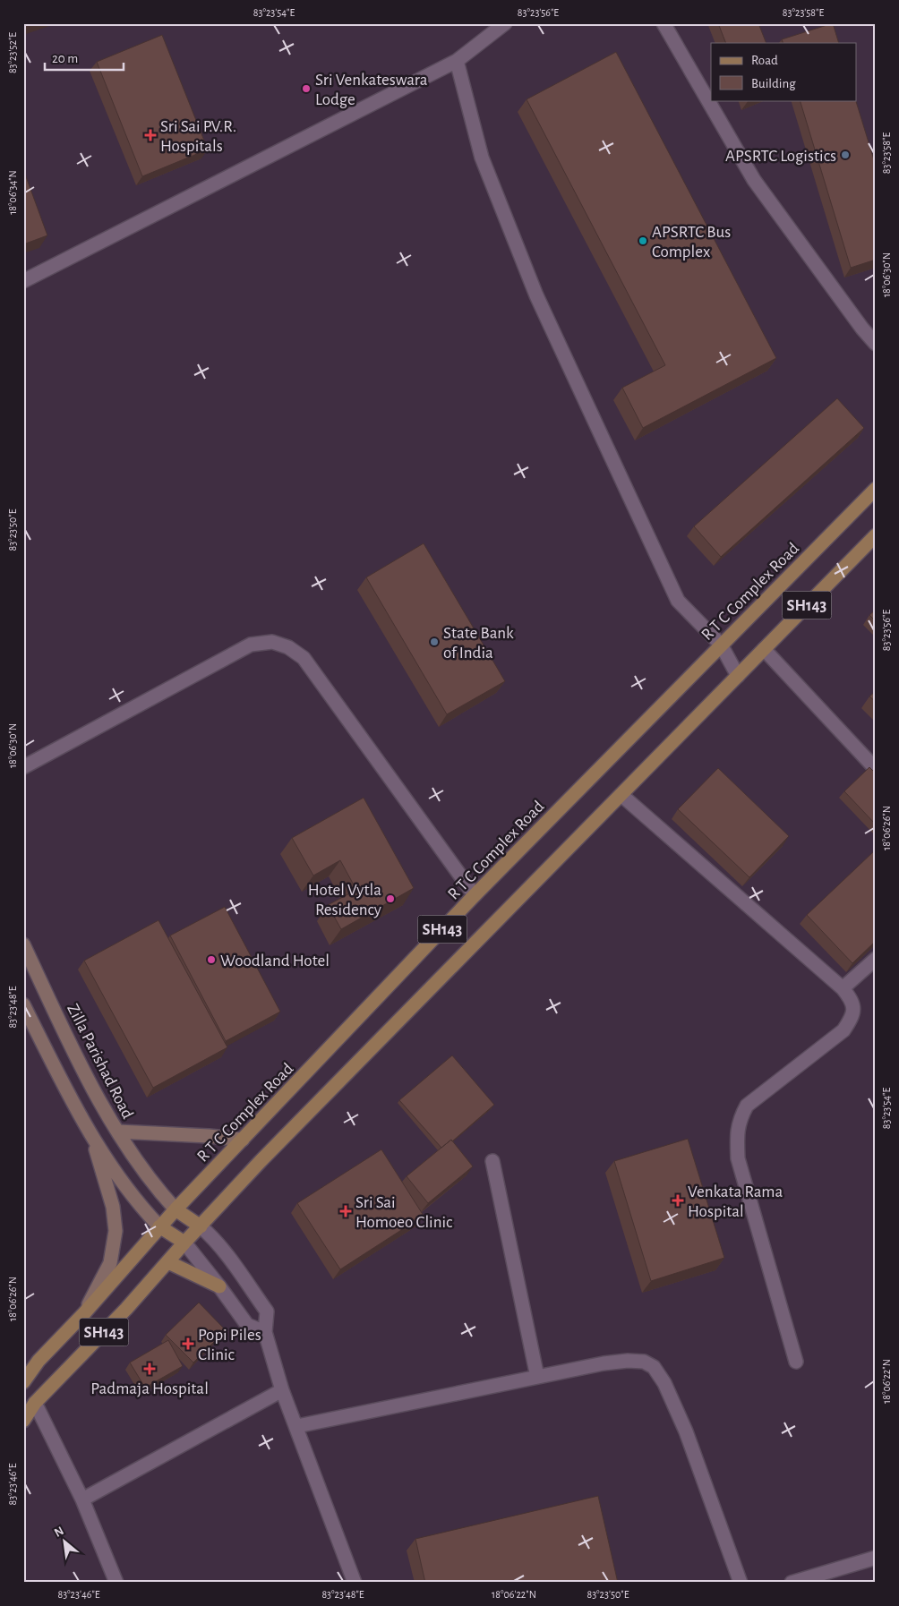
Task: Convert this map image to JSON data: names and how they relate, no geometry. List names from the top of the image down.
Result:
{
  "streets": {
    "main road": ["R T C Complex Road", "SH143", "Zilla Parishad Road"]
  },
  "crossings": [
    ["R T C Complex Road", "Zilla Parishad Road"]
  ],
  "places": {
    "other": [
      "Sri Venkateswara Lodge",
      "APSRTC Logistics",
      "APSRTC Bus Complex",
      "State Bank of India",
      "Hotel Vytla Residency",
      "Woodland Hotel"
    ],
    "health": [
      "Sri Sai P.V.R. Hospitals",
      "Venkata Rama Hospital",
      "Sri Sai Homoeo Clinic",
      "Popi Piles Clinic",
      "Padmaja Hospital"
    ]
  },
  "legend": ["Road", "Building"],
  "scale_bar": "20 m",
  "north": "top left",
  "coordinates": [
    "83°23'54\"E",
    "83°23'56\"E",
    "83°23'58\"E",
    "83°23'52\"E",
    "18°06'34\"N",
    "18°06'30\"N",
    "83°23'50\"E",
    "18°06'26\"N",
    "83°23'48\"E",
    "18°06'22\"N",
    "83°23'46\"E"
  ]
}
